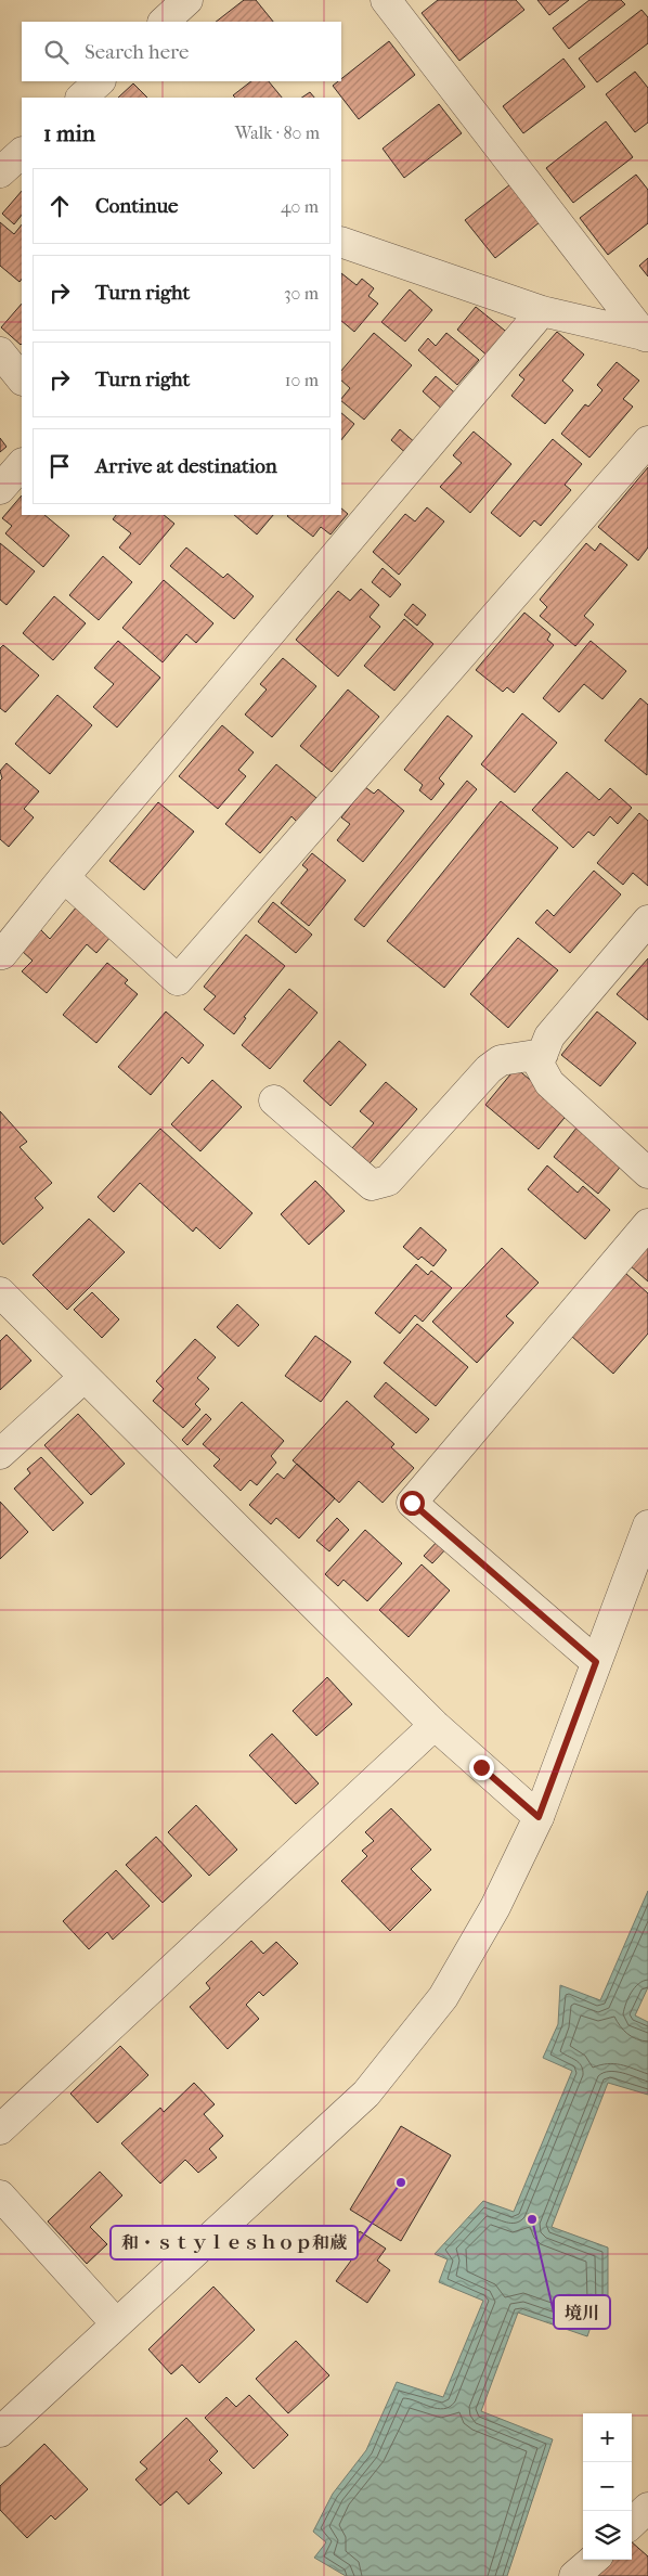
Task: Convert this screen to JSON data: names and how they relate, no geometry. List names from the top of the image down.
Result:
{
  "places": ["和・ｓｔｙｌｅｓｈｏｐ和蔵", "境川"],
  "page": {
    "search": "Search here",
    "heading": ["1 min", "Walk · 80 m"],
    "list": [
      ["Continue", "40 m"],
      ["Turn right", "30 m"],
      ["Turn right", "10 m"],
      "Arrive at destination"
    ],
    "map_buttons": ["+", "−"]
  }
}
